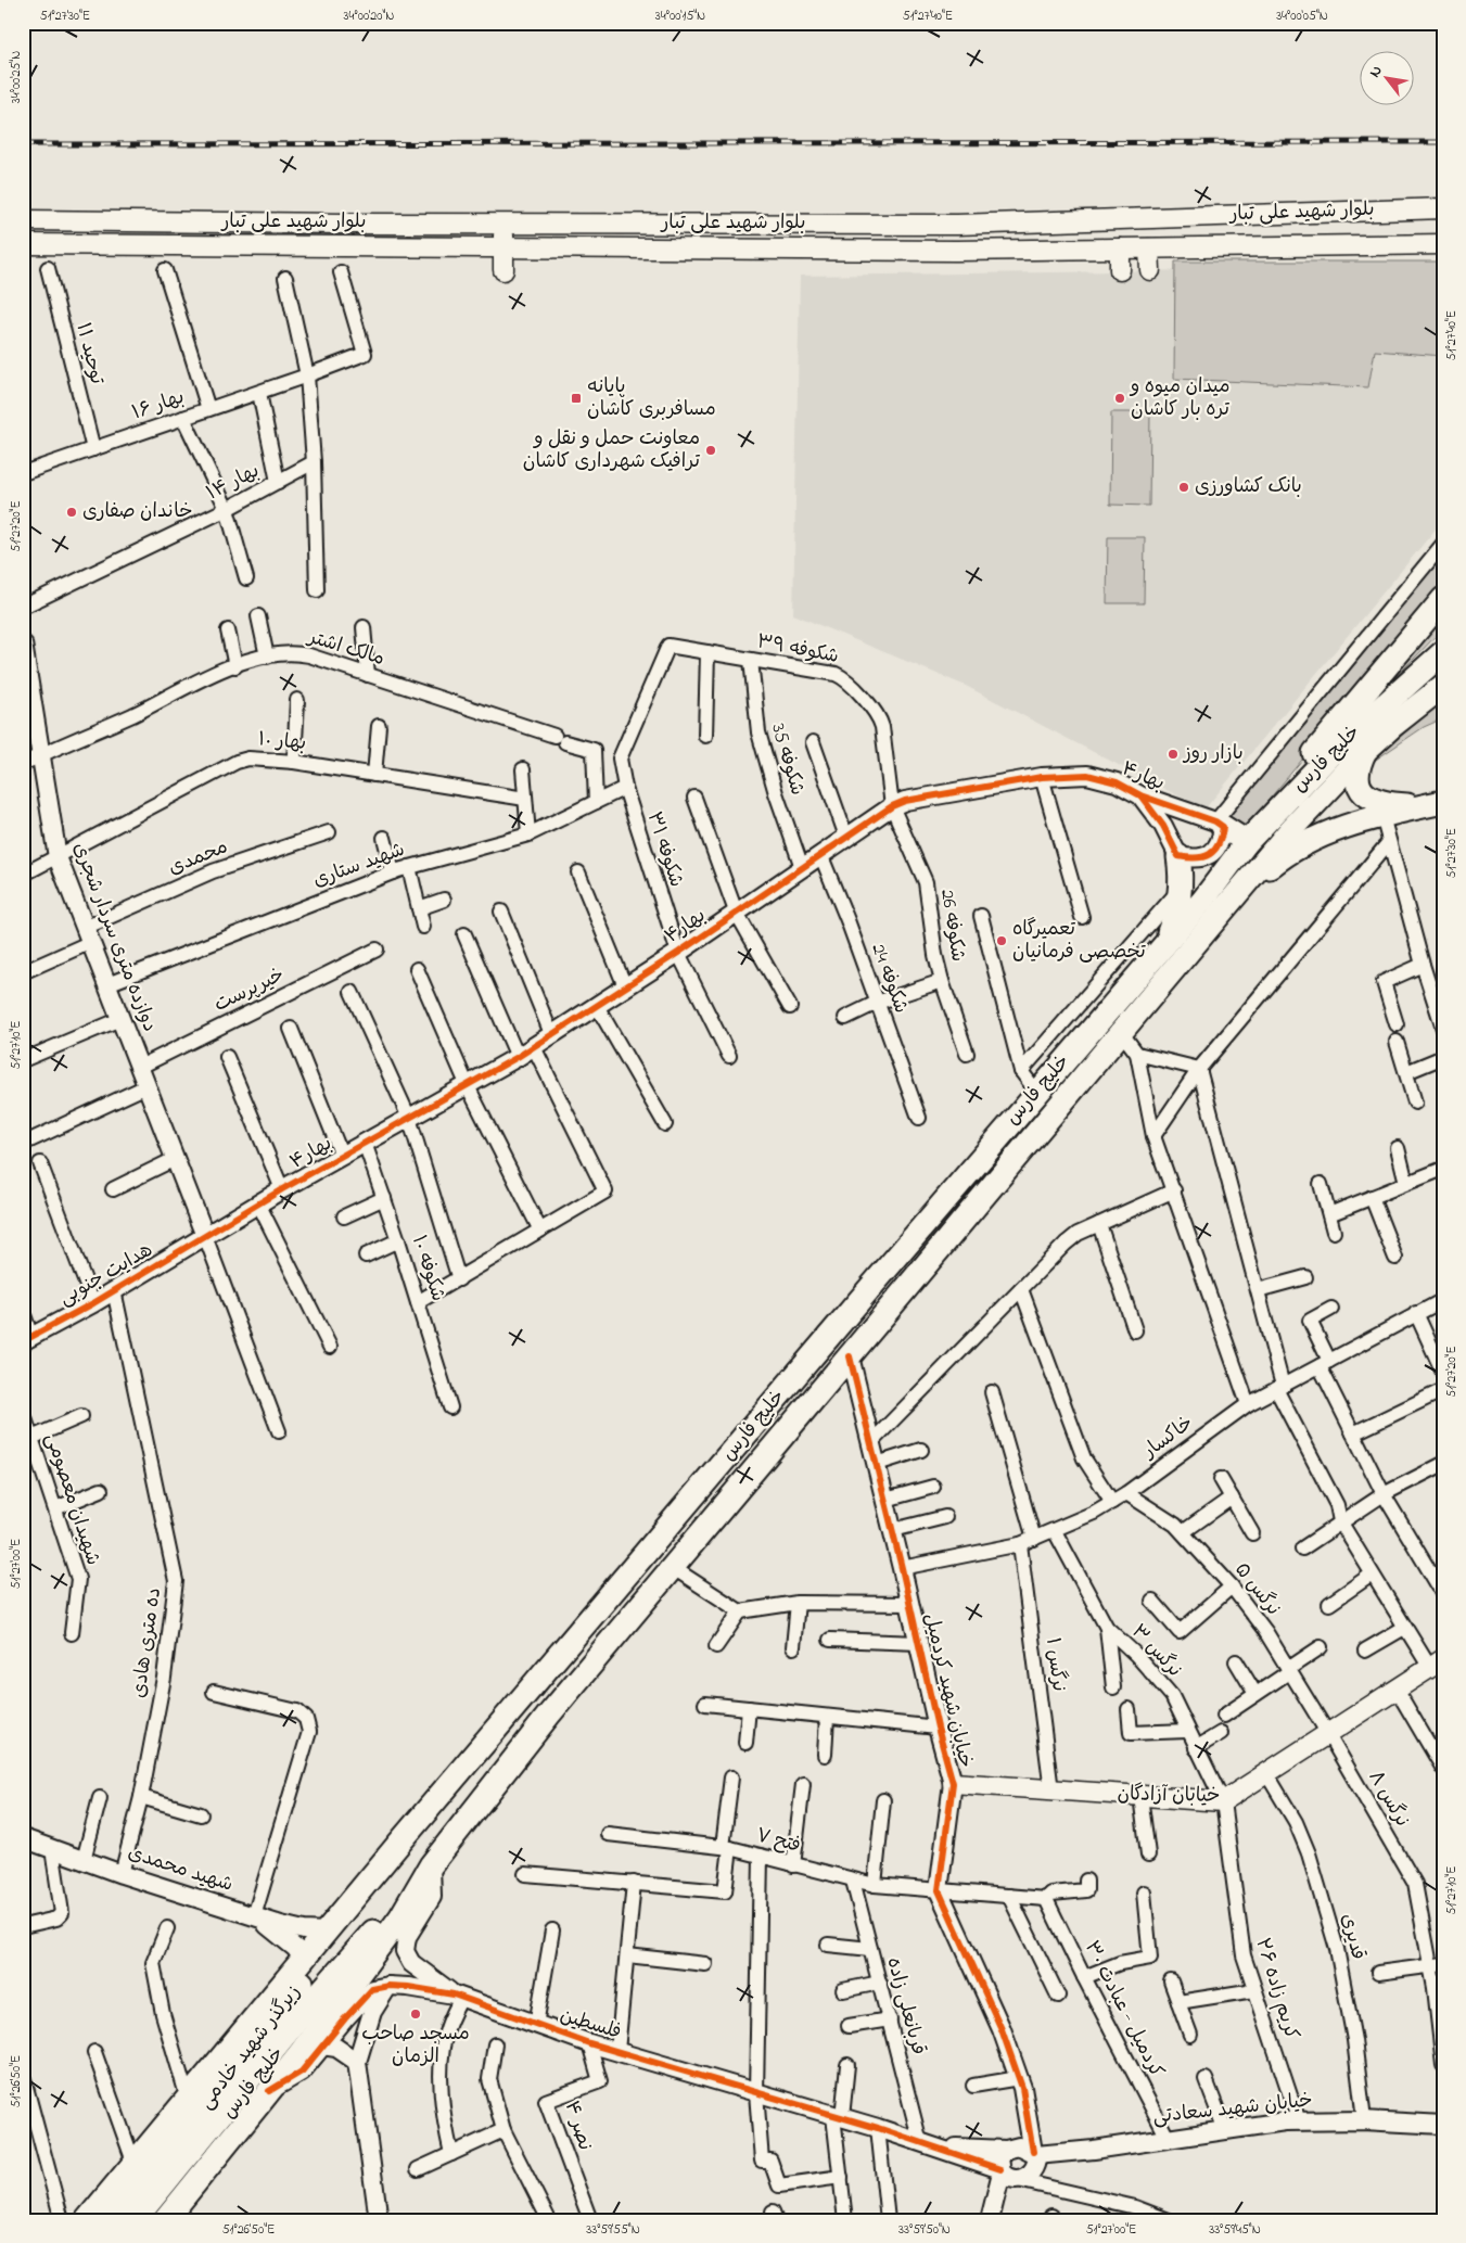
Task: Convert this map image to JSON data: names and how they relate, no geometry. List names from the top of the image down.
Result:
{
  "streets": {
    "highway": ["خلیج فارس", "زیرگذر شهید خادمی"],
    "main road": ["بلوار شهید علی تبار", "خیابان آزادگان"],
    "street": [
      "توحید ۱۱",
      "بهار ۱۶",
      "بهار ۱۴",
      "مالک اشتر",
      "شکوفه ۳۹",
      "بهار ۱۰",
      "شکوفه 35",
      "بهار۴",
      "شکوفه ۳۱",
      "محمدی",
      "شهید ستاری",
      "شکوفه 26",
      "دوازده متری سردار شجری",
      "شکوفه 24",
      "خیرپرست",
      "شکوفه ۱۰",
      "هدایت جنوبی",
      "خاکسار",
      "شهیدان معصومی",
      "نرگس ۵",
      "ده متری هادی",
      "نرگس ۳",
      "نرگس ۱",
      "خیابان شهید کردمیل",
      "نرگس ۸",
      "فتح ۷",
      "شهید محمدی",
      "قدیری",
      "کریم زاده ۲۶",
      "قربانعلی زاده",
      "کردمیل - عبادت ۳۰",
      "فلسطین",
      "خیابان شهید سعادتی",
      "نصر ۴"
    ]
  },
  "crossings": [
    ["توحید ۱۱", "بهار ۱۶"],
    ["مالک اشتر", "شهید ستاری"],
    ["مالک اشتر", "دوازده متری سردار شجری"],
    ["شکوفه ۳۹", "شکوفه 35"],
    ["شکوفه ۳۹", "بهار۴"],
    ["شکوفه ۳۹", "شکوفه ۳۱"],
    ["شکوفه ۳۹", "شکوفه 26"],
    ["بهار ۱۰", "دوازده متری سردار شجری"],
    ["شکوفه 35", "بهار۴"],
    ["خلیج فارس", "خیابان شهید کردمیل"],
    ["خلیج فارس", "شهید محمدی"],
    ["خلیج فارس", "فلسطین"],
    ["خلیج فارس", "زیرگذر شهید خادمی"],
    ["بهار۴", "شکوفه ۳۱"],
    ["بهار۴", "شکوفه 26"],
    ["بهار۴", "دوازده متری سردار شجری"],
    ["بهار۴", "شکوفه 24"],
    ["بهار۴", "شکوفه ۱۰"],
    ["بهار۴", "هدایت جنوبی"],
    ["شکوفه ۳۱", "شهید ستاری"],
    ["محمدی", "دوازده متری سردار شجری"],
    ["شهید ستاری", "دوازده متری سردار شجری"],
    ["دوازده متری سردار شجری", "خیرپرست"],
    ["دوازده متری سردار شجری", "هدایت جنوبی"],
    ["هدایت جنوبی", "ده متری هادی"],
    ["خاکسار", "نرگس ۵"],
    ["خاکسار", "نرگس ۳"],
    ["خاکسار", "نرگس ۱"],
    ["خاکسار", "خیابان شهید کردمیل"],
    ["نرگس ۵", "خیابان آزادگان"],
    ["نرگس ۵", "نرگس ۸"],
    ["ده متری هادی", "شهید محمدی"],
    ["نرگس ۳", "خیابان آزادگان"],
    ["نرگس ۳", "کریم زاده ۲۶"],
    ["نرگس ۱", "خیابان آزادگان"],
    ["خیابان شهید کردمیل", "خیابان آزادگان"],
    ["خیابان شهید کردمیل", "فتح ۷"],
    ["خیابان آزادگان", "نرگس ۸"],
    ["خیابان آزادگان", "قدیری"],
    ["خیابان آزادگان", "کریم زاده ۲۶"],
    ["فتح ۷", "قربانعلی زاده"],
    ["فتح ۷", "کردمیل - عبادت ۳۰"],
    ["قدیری", "خیابان شهید سعادتی"],
    ["کریم زاده ۲۶", "خیابان شهید سعادتی"],
    ["قربانعلی زاده", "فلسطین"],
    ["کردمیل - عبادت ۳۰", "خیابان شهید سعادتی"],
    ["فلسطین", "زیرگذر شهید خادمی"],
    ["فلسطین", "خیابان شهید سعادتی"],
    ["فلسطین", "نصر ۴"]
  ],
  "places": {
    "transit": ["پایانه مسافربری کاشان"],
    "other": [
      "میدان میوه و تره بار کاشان",
      "معاونت حمل و نقل و ترافیک شهرداری کاشان",
      "بانک کشاورزی",
      "خاندان صفاری",
      "بازار روز",
      "تعمیرگاه تخصصی فرمانیان",
      "مسجد صاحب الزمان"
    ]
  },
  "north": "top left",
  "coordinates": [
    "51°27'30\"E",
    "34°00'20\"N",
    "34°00'15\"N",
    "51°27'40\"E",
    "34°00'05\"N",
    "34°00'25\"N",
    "51°27'20\"E",
    "51°27'10\"E",
    "51°27'00\"E",
    "51°26'50\"E",
    "33°59'55\"N",
    "33°59'50\"N",
    "33°59'45\"N"
  ]
}
